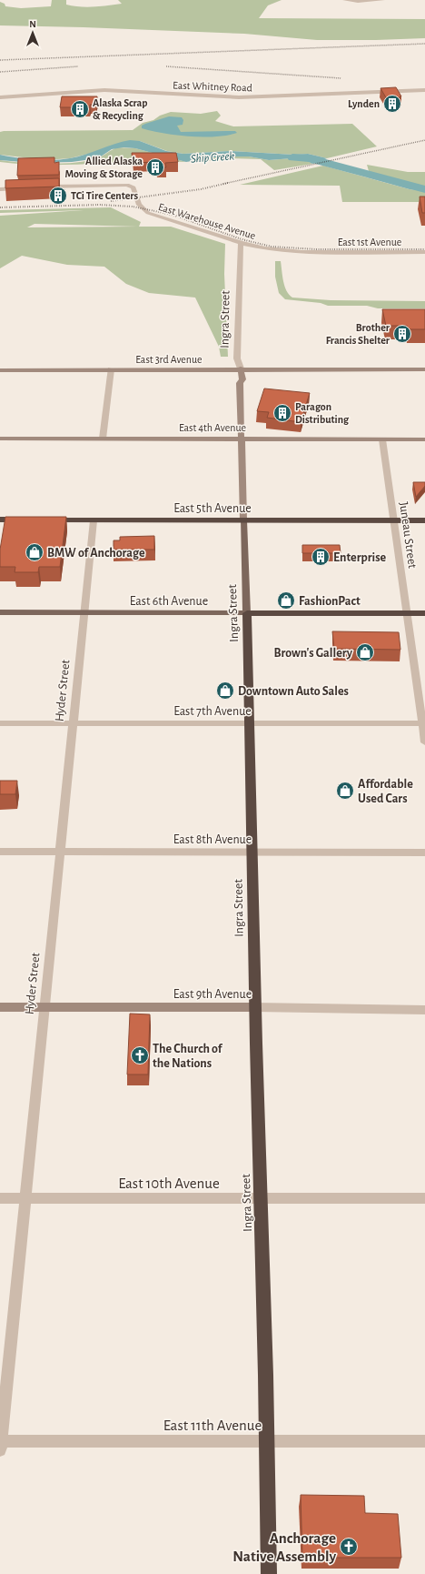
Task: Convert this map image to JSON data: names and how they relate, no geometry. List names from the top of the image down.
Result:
{
  "streets": {
    "highway": ["Ingra Street", "East 5th Avenue", "East 6th Avenue"],
    "main road": ["East 3rd Avenue", "East 4th Avenue", "East 9th Avenue"],
    "street": [
      "East Whitney Road",
      "East Warehouse Avenue",
      "East 1st Avenue",
      "Juneau Street",
      "Hyder Street",
      "East 7th Avenue",
      "East 8th Avenue",
      "East 10th Avenue",
      "East 11th Avenue"
    ]
  },
  "crossings": [
    ["East Warehouse Avenue", "East 1st Avenue"],
    ["East Warehouse Avenue", "Ingra Street"],
    ["Ingra Street", "East 3rd Avenue"],
    ["Ingra Street", "East 4th Avenue"],
    ["Ingra Street", "East 5th Avenue"],
    ["Ingra Street", "East 6th Avenue"],
    ["Ingra Street", "East 7th Avenue"],
    ["Ingra Street", "East 8th Avenue"],
    ["Ingra Street", "East 9th Avenue"],
    ["Ingra Street", "East 10th Avenue"],
    ["Ingra Street", "East 11th Avenue"],
    ["East 4th Avenue", "Juneau Street"],
    ["East 5th Avenue", "Juneau Street"],
    ["East 5th Avenue", "Hyder Street"],
    ["Juneau Street", "East 6th Avenue"],
    ["Juneau Street", "East 7th Avenue"],
    ["East 6th Avenue", "Hyder Street"],
    ["Hyder Street", "East 7th Avenue"],
    ["Hyder Street", "East 8th Avenue"],
    ["Hyder Street", "East 9th Avenue"],
    ["Hyder Street", "East 10th Avenue"],
    ["Hyder Street", "East 11th Avenue"]
  ],
  "water": ["Ship Creek"],
  "places": {
    "building": [
      "Lynden",
      "Alaska Scrap & Recycling",
      "Allied Alaska Moving & Storage",
      "TCi Tire Centers",
      "Brother Francis Shelter",
      "Paragon Distributing",
      "Enterprise"
    ],
    "shop": [
      "BMW of Anchorage",
      "FashionPact",
      "Brown's Gallery",
      "Downtown Auto Sales",
      "Affordable Used Cars"
    ],
    "church": ["The Church of the Nations", "Anchorage Native Assembly"]
  },
  "north": "top"
}
